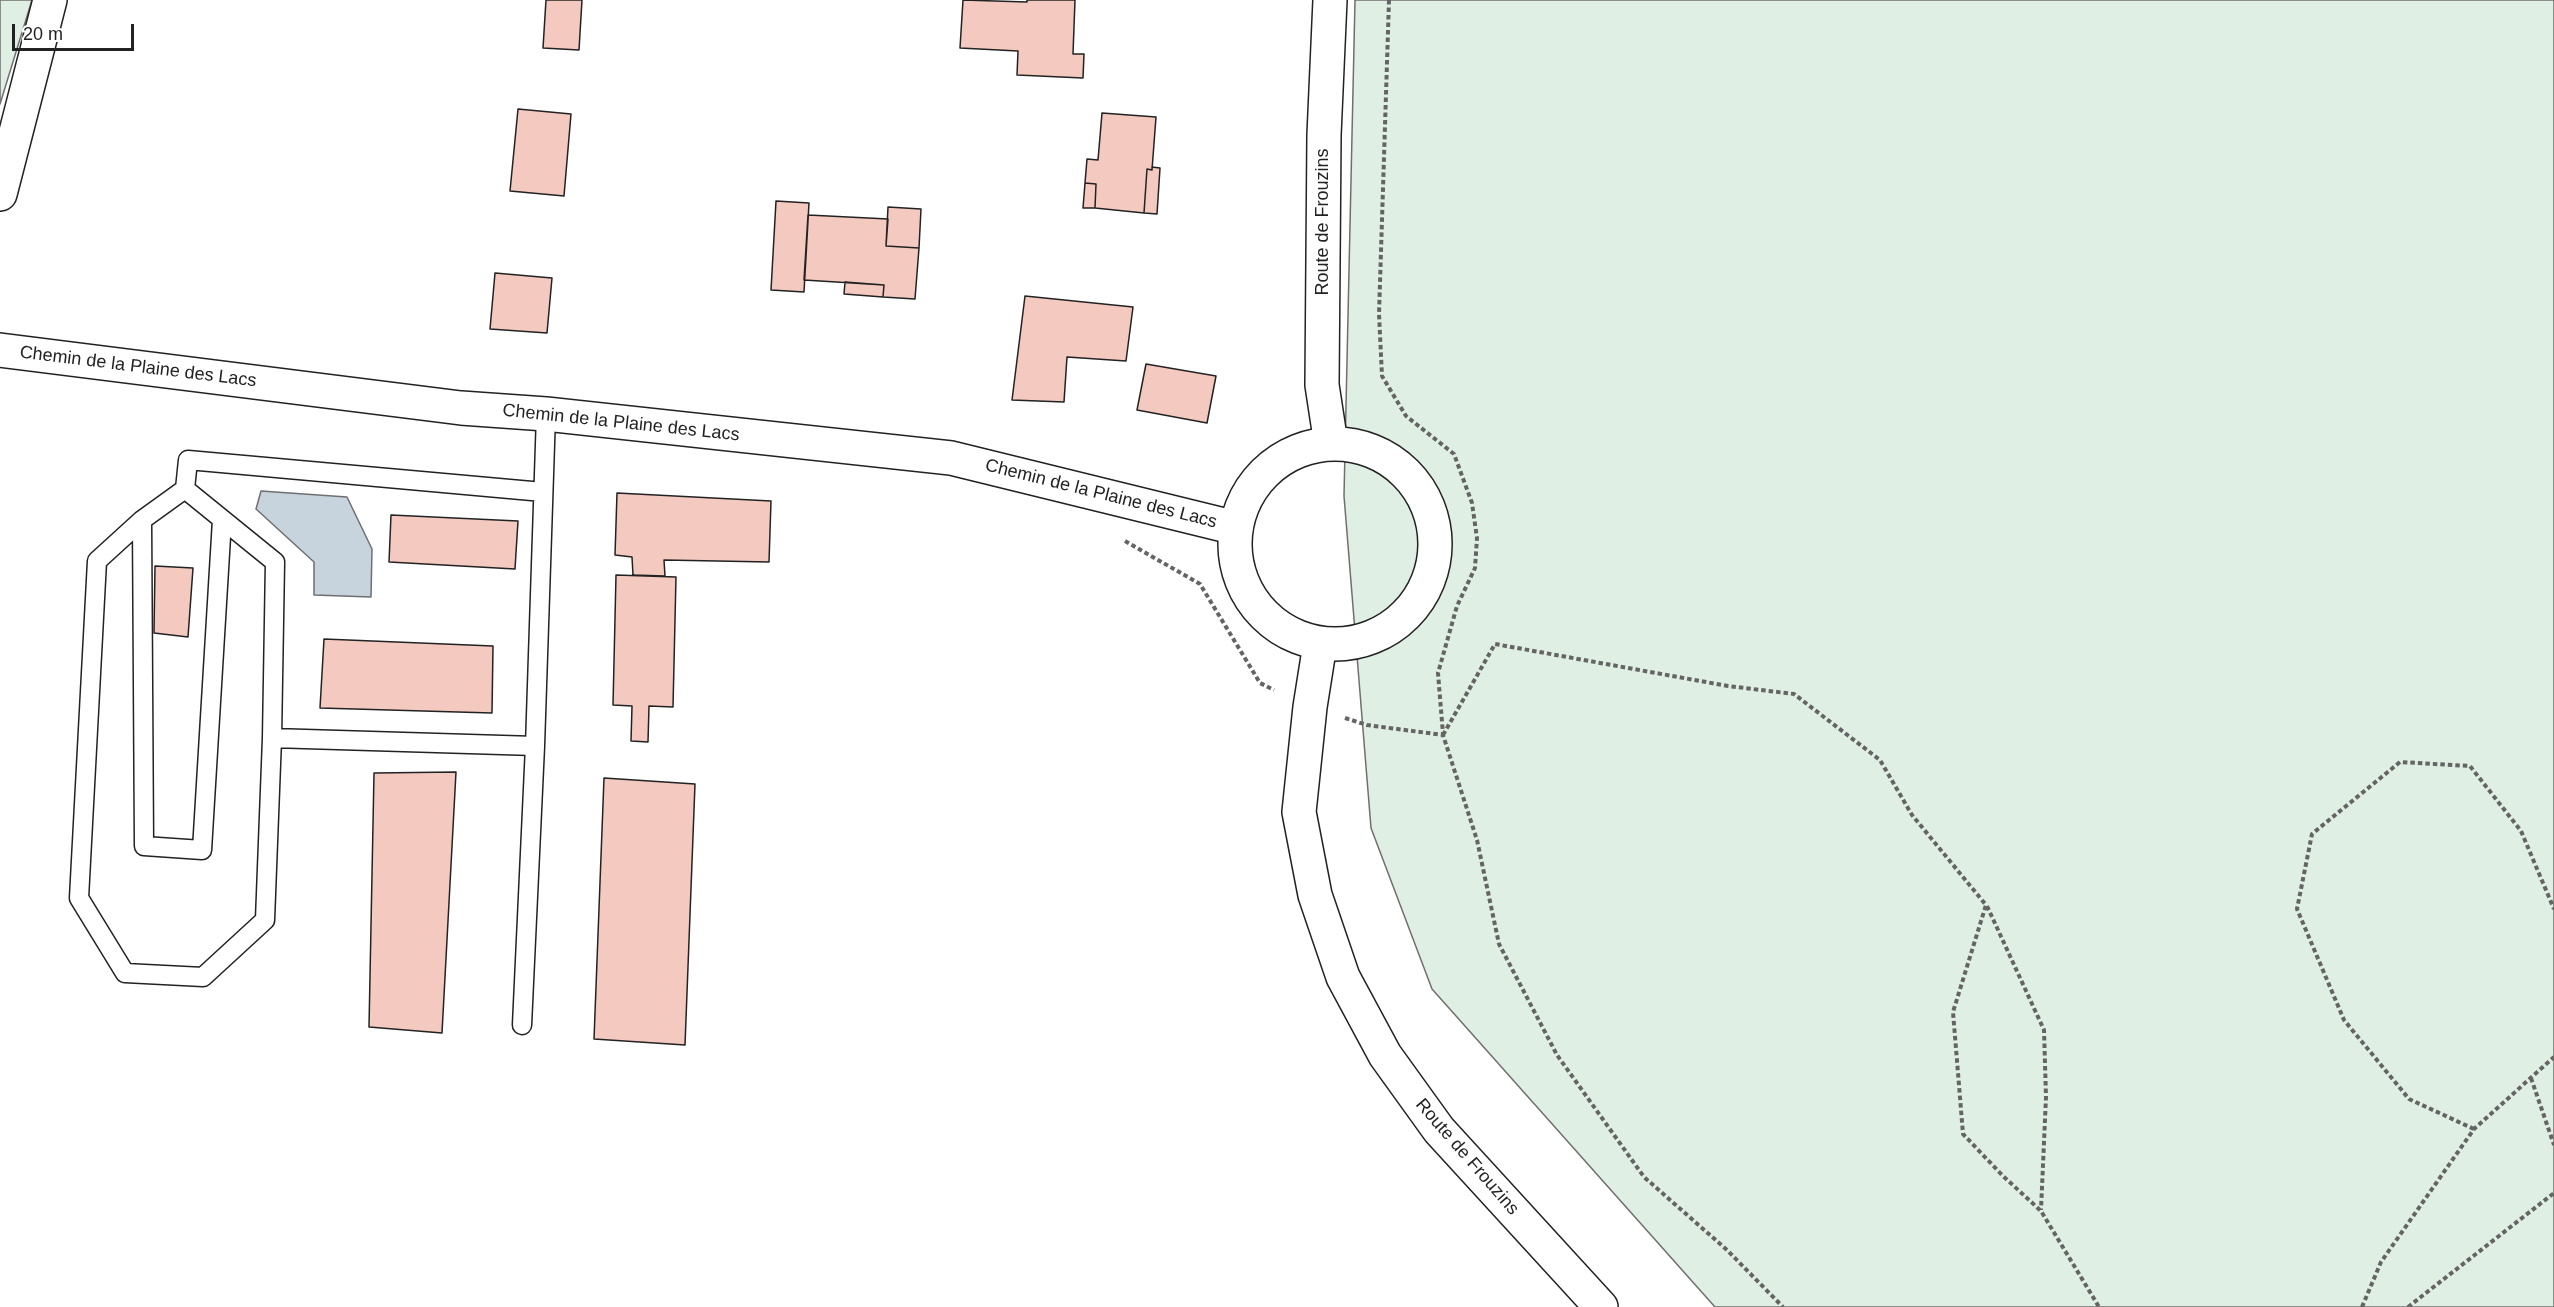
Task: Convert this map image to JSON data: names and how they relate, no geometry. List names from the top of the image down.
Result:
{
  "streets": {
    "main road": ["Route de Frouzins", "Chemin de la Plaine des Lacs"]
  },
  "crossings": [
    ["Route de Frouzins", "Chemin de la Plaine des Lacs"]
  ],
  "scale_bar": "20 m"
}
